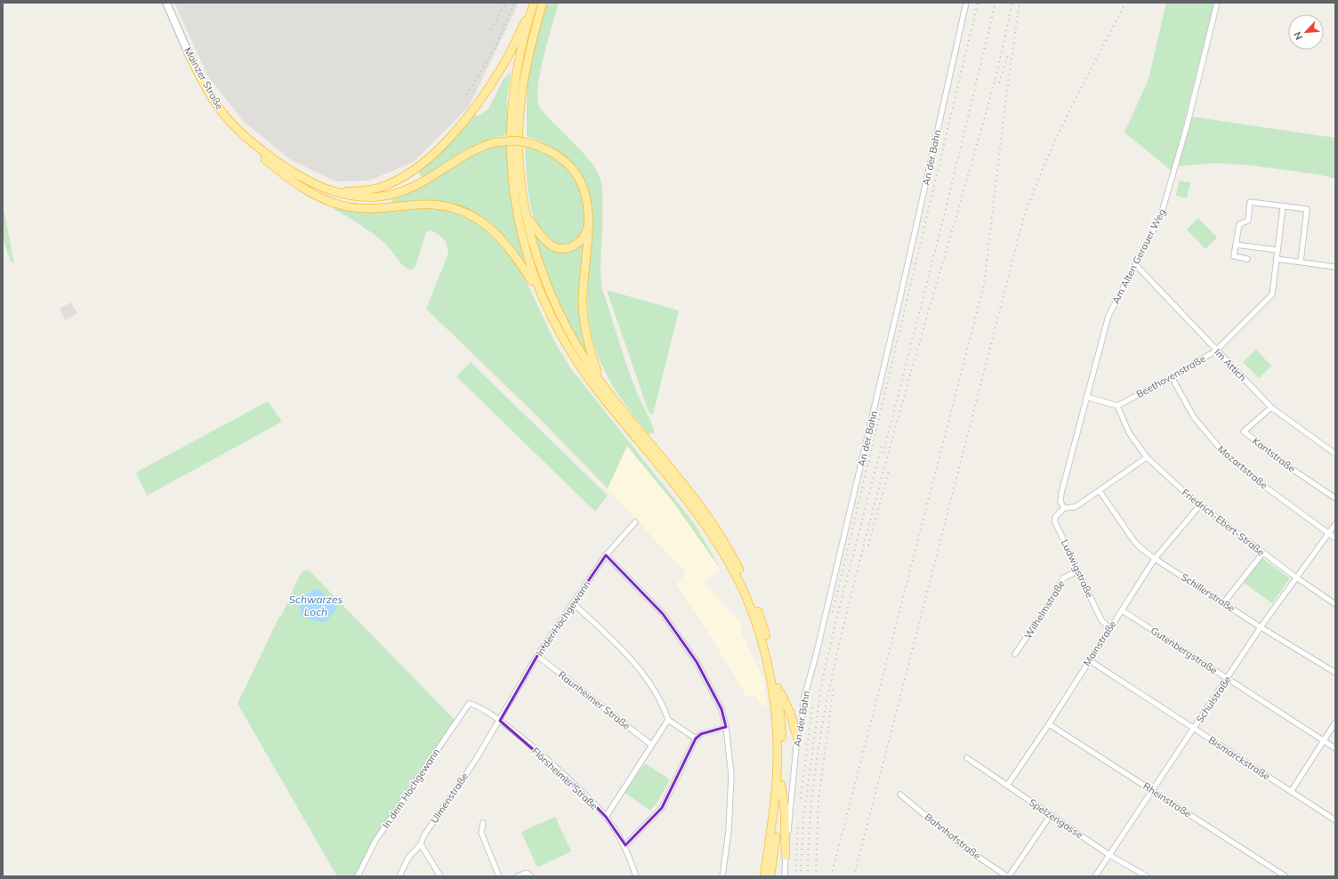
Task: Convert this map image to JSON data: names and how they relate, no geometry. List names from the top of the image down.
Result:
{
  "streets": {
    "highway": ["Mainzer Straße"],
    "street": [
      "An der Bahn",
      "Am Alten Gerauer Weg",
      "Im Attich",
      "Beethovenstraße",
      "Kantstraße",
      "Mozartstraße",
      "Friedrich-Ebert-Straße",
      "Ludwigstraße",
      "Schillerstraße",
      "Wilhelmstraße",
      "In der Hochgewann",
      "Mainstraße",
      "Gutenbergstraße",
      "Schulstraße",
      "Raunheimer Straße",
      "Bismarckstraße",
      "Flörsheimer Straße",
      "In dem Hochgewann",
      "Ulmenstraße",
      "Rheinstraße",
      "Spelzengasse",
      "Bahnhofstraße"
    ]
  },
  "crossings": [
    ["Am Alten Gerauer Weg", "Im Attich"],
    ["Am Alten Gerauer Weg", "Ludwigstraße"],
    ["Im Attich", "Beethovenstraße"],
    ["Im Attich", "Kantstraße"],
    ["Beethovenstraße", "Mozartstraße"],
    ["Beethovenstraße", "Friedrich-Ebert-Straße"],
    ["Mozartstraße", "Schulstraße"],
    ["Friedrich-Ebert-Straße", "Mainstraße"],
    ["Friedrich-Ebert-Straße", "Schulstraße"],
    ["Ludwigstraße", "Wilhelmstraße"],
    ["Ludwigstraße", "Mainstraße"],
    ["Schillerstraße", "Mainstraße"],
    ["Schillerstraße", "Schulstraße"],
    ["In der Hochgewann", "Raunheimer Straße"],
    ["In der Hochgewann", "Flörsheimer Straße"],
    ["In der Hochgewann", "Ulmenstraße"],
    ["Mainstraße", "Gutenbergstraße"],
    ["Mainstraße", "Bismarckstraße"],
    ["Mainstraße", "Rheinstraße"],
    ["Mainstraße", "Spelzengasse"],
    ["Gutenbergstraße", "Schulstraße"],
    ["Schulstraße", "Bismarckstraße"],
    ["Schulstraße", "Rheinstraße"],
    ["Schulstraße", "Spelzengasse"],
    ["Flörsheimer Straße", "In dem Hochgewann"],
    ["Flörsheimer Straße", "Ulmenstraße"]
  ],
  "water": ["Schwarzes Loch"],
  "north": "bottom left"
}
